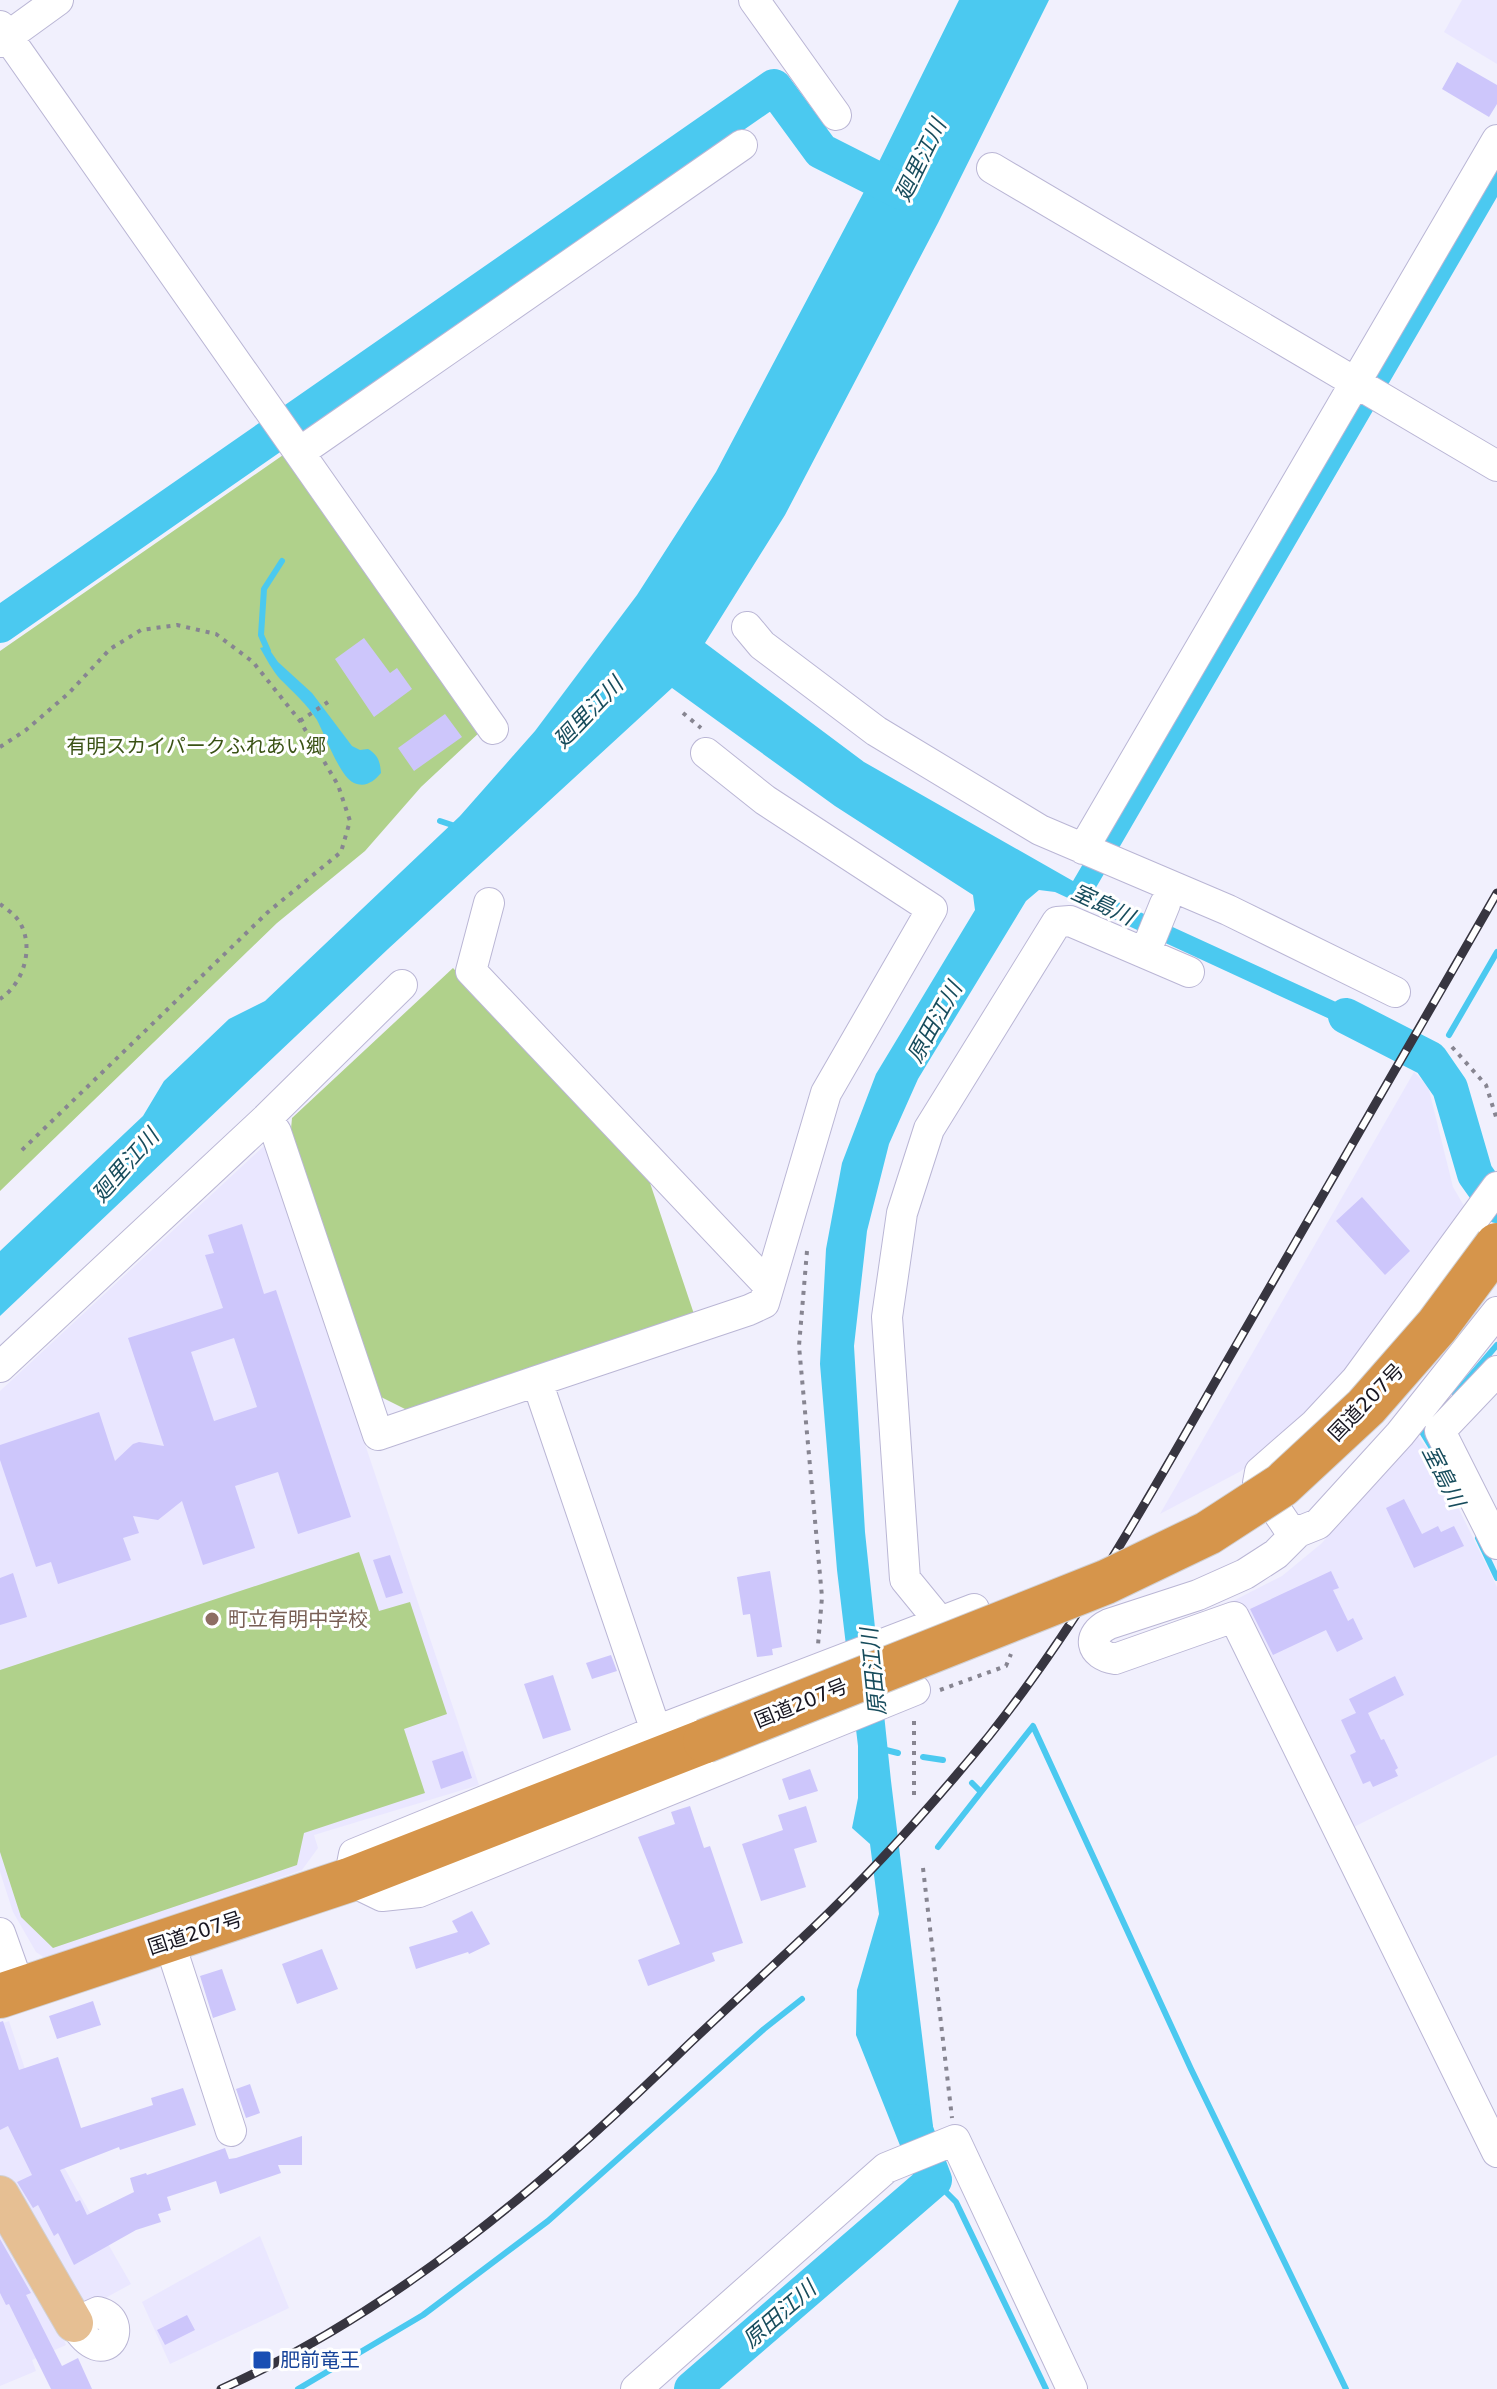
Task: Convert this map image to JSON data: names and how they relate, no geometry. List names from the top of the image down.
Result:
{
  "streets": {
    "highway": ["国道207号"]
  },
  "water": ["廻里江川", "室島川", "原田江川"],
  "parks": ["有明スカイパークふれあい郷"],
  "places": {
    "other": ["町立有明中学校"],
    "transit": ["肥前竜王"]
  }
}
